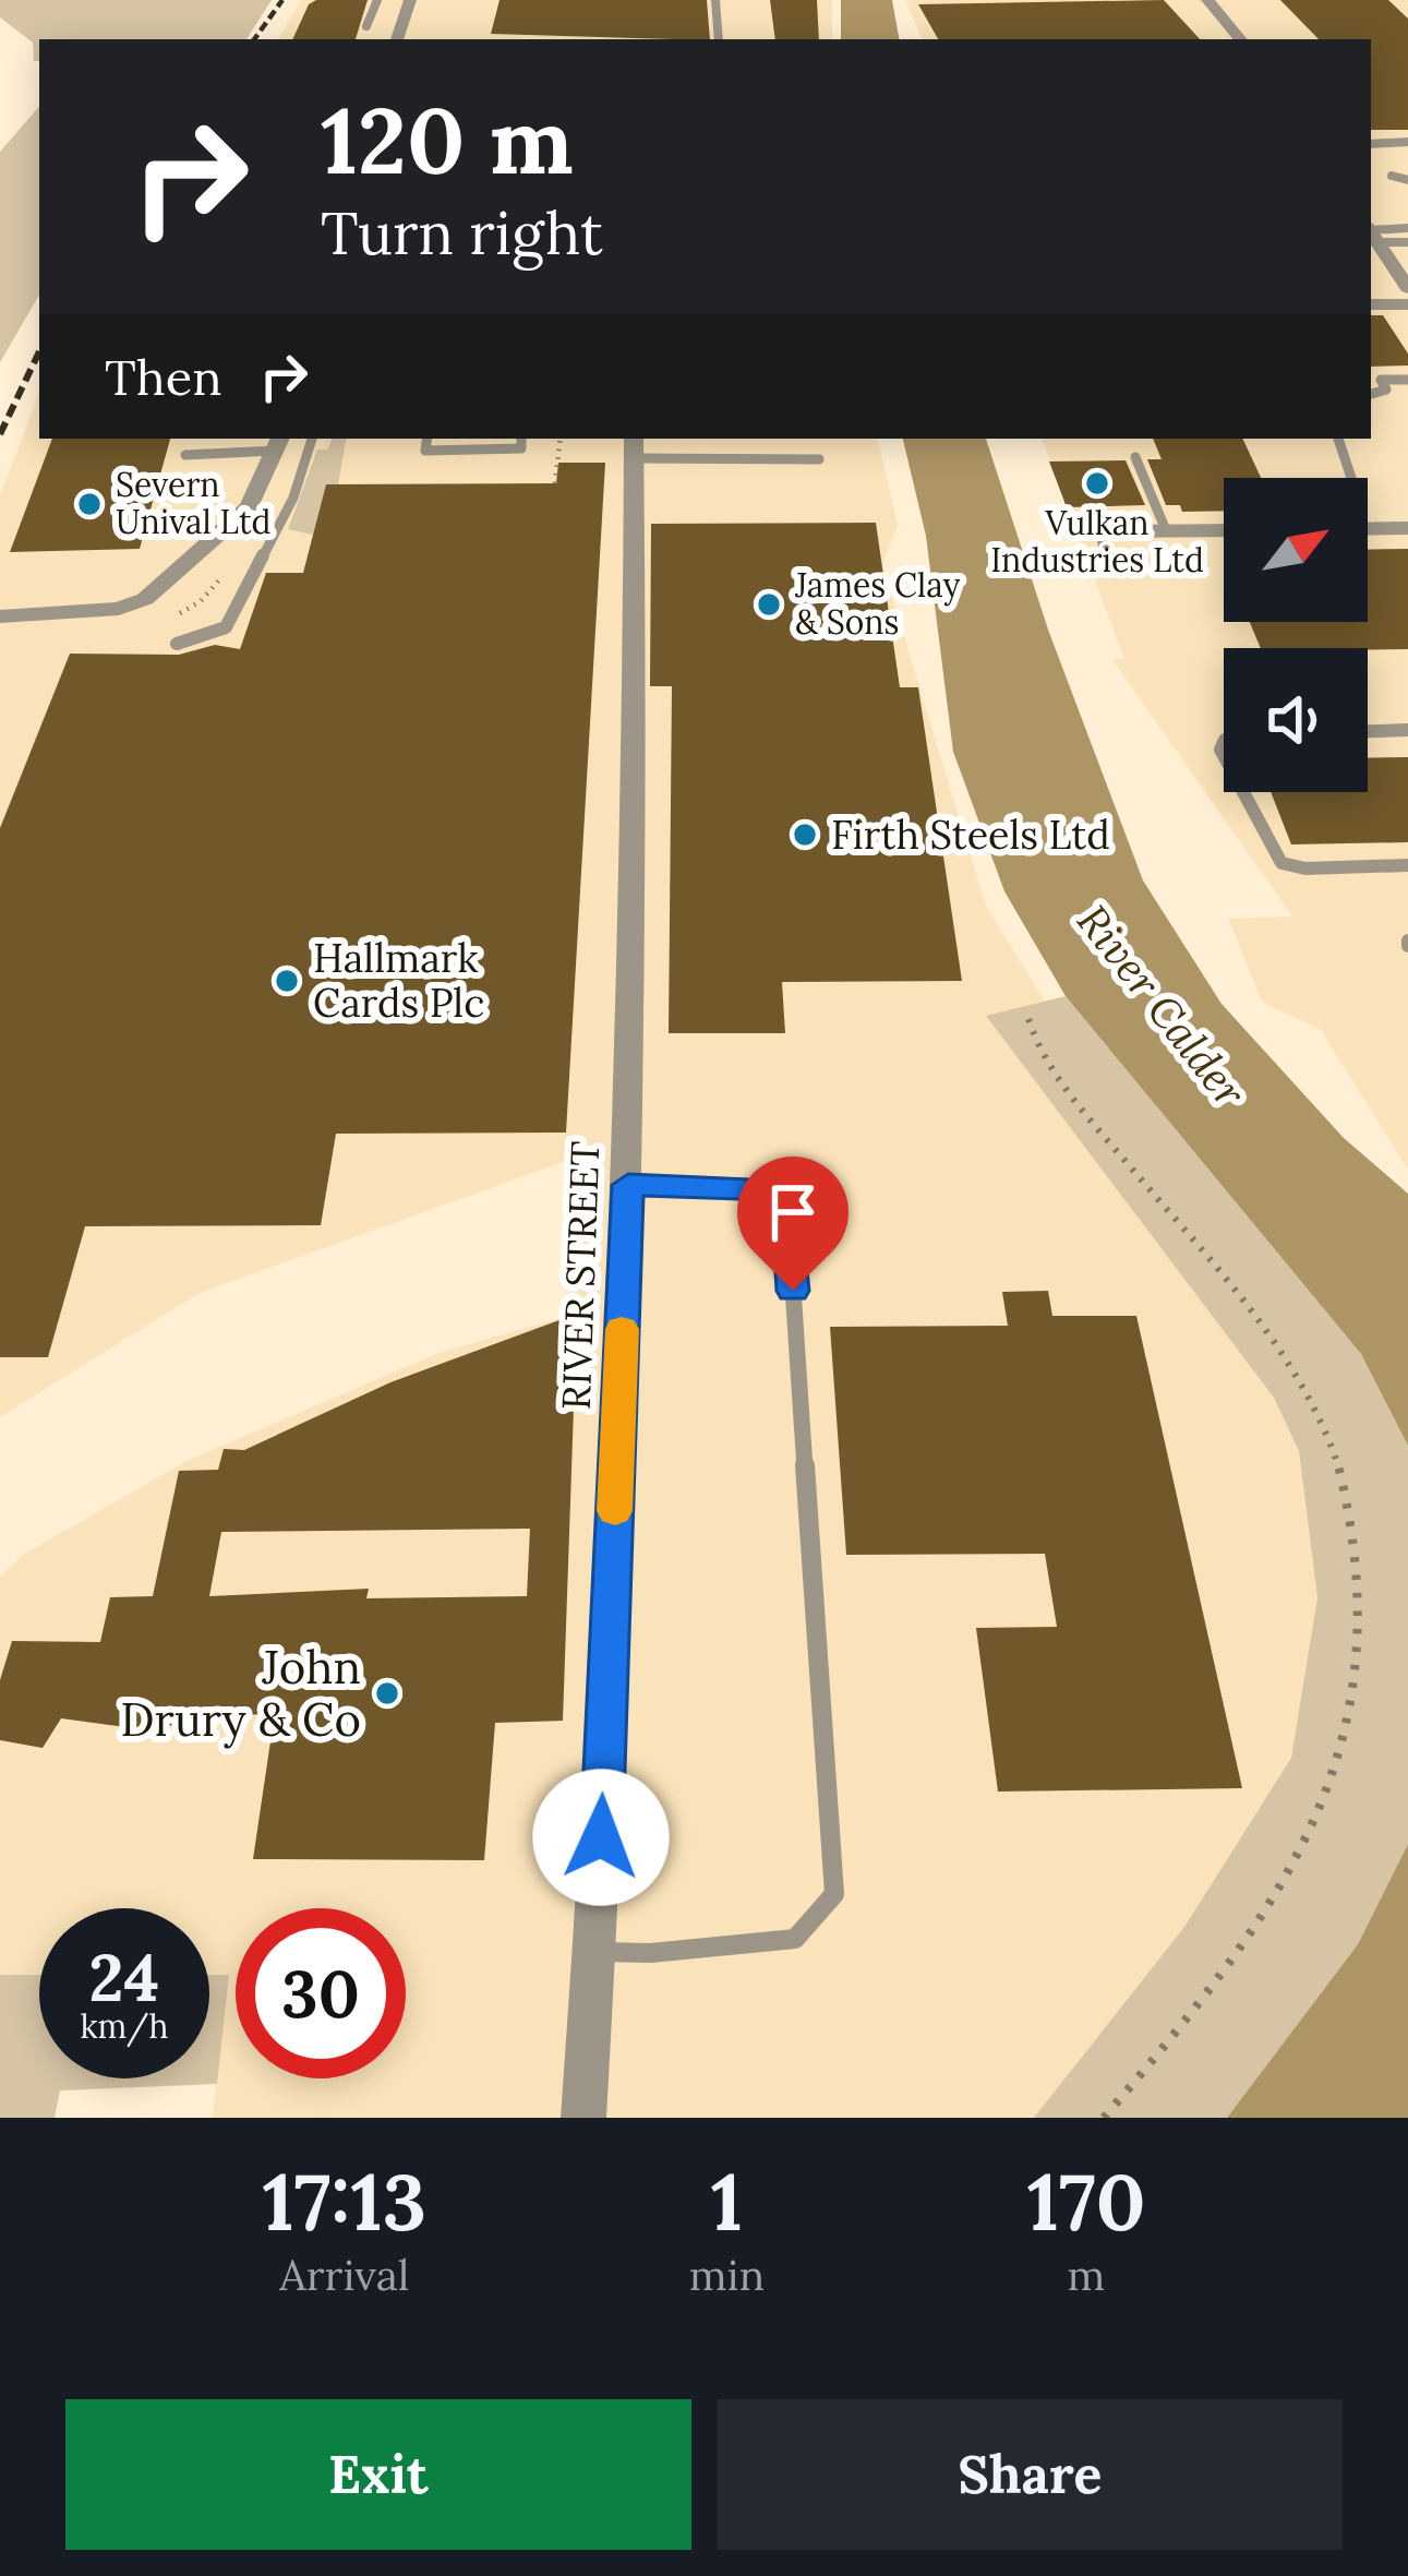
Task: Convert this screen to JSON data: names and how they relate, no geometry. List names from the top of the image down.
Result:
{
  "streets": {
    "street": ["RIVER STREET"]
  },
  "water": ["River Calder"],
  "places": [
    "Vulkan Industries Ltd",
    "Severn Unival Ltd",
    "James Clay & Sons",
    "Firth Steels Ltd",
    "Hallmark Cards Plc",
    "John Drury & Co"
  ],
  "north": "top right",
  "page": {
    "turn": ["120 m", "Turn right"],
    "then": "Then",
    "speed": "24 km/h",
    "limit": "30",
    "eta": [
      "17:13",
      "Arrival",
      "1",
      "min",
      "170",
      "m"
    ],
    "buttons": ["Exit", "Share"]
  }
}
